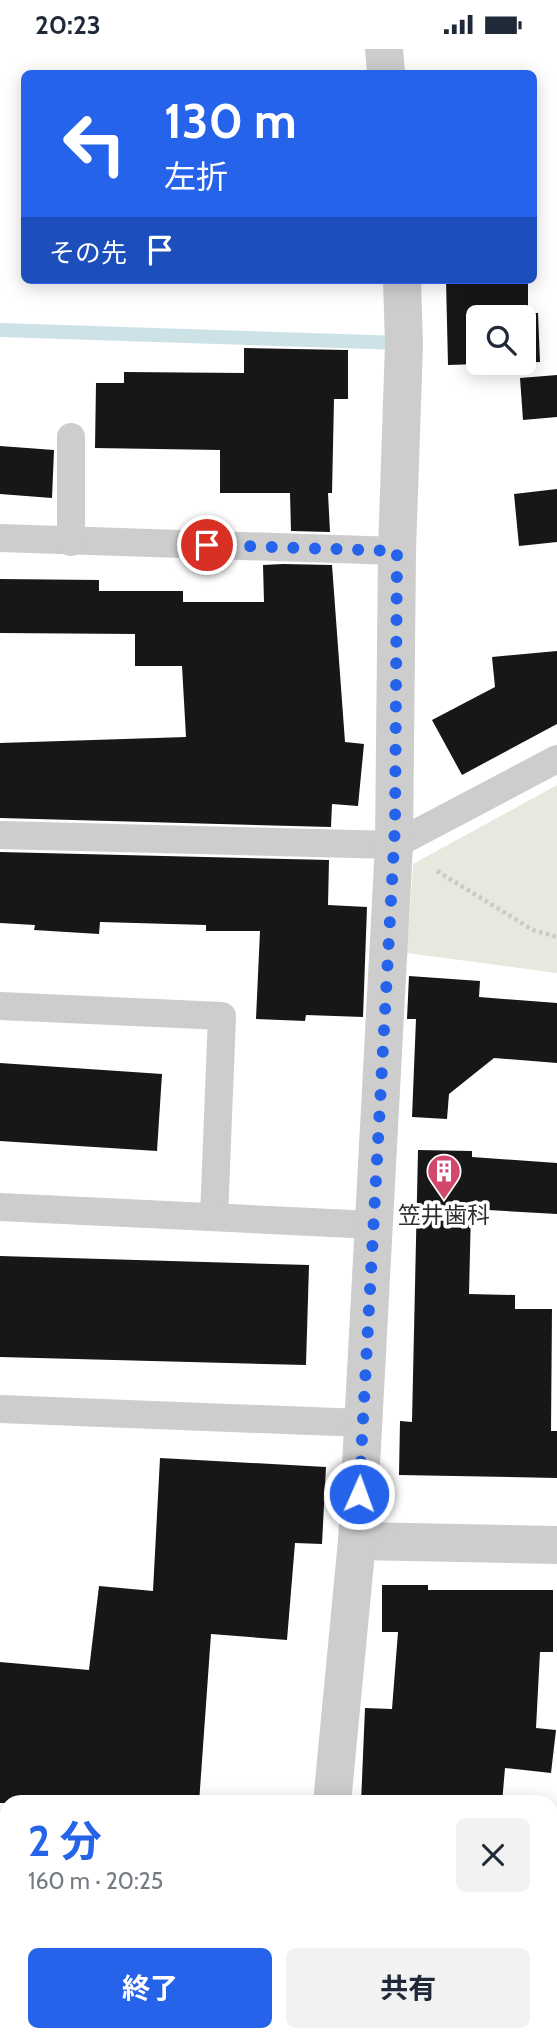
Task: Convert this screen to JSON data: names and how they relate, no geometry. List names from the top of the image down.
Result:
{
  "places": {
    "building": ["笠井歯科"]
  },
  "page": {
    "status": "20:23",
    "turn": ["130 m", "左折"],
    "then": "その先",
    "heading": ["2 分", "160 m · 20:25"],
    "buttons": ["終了", "共有"]
  }
}
